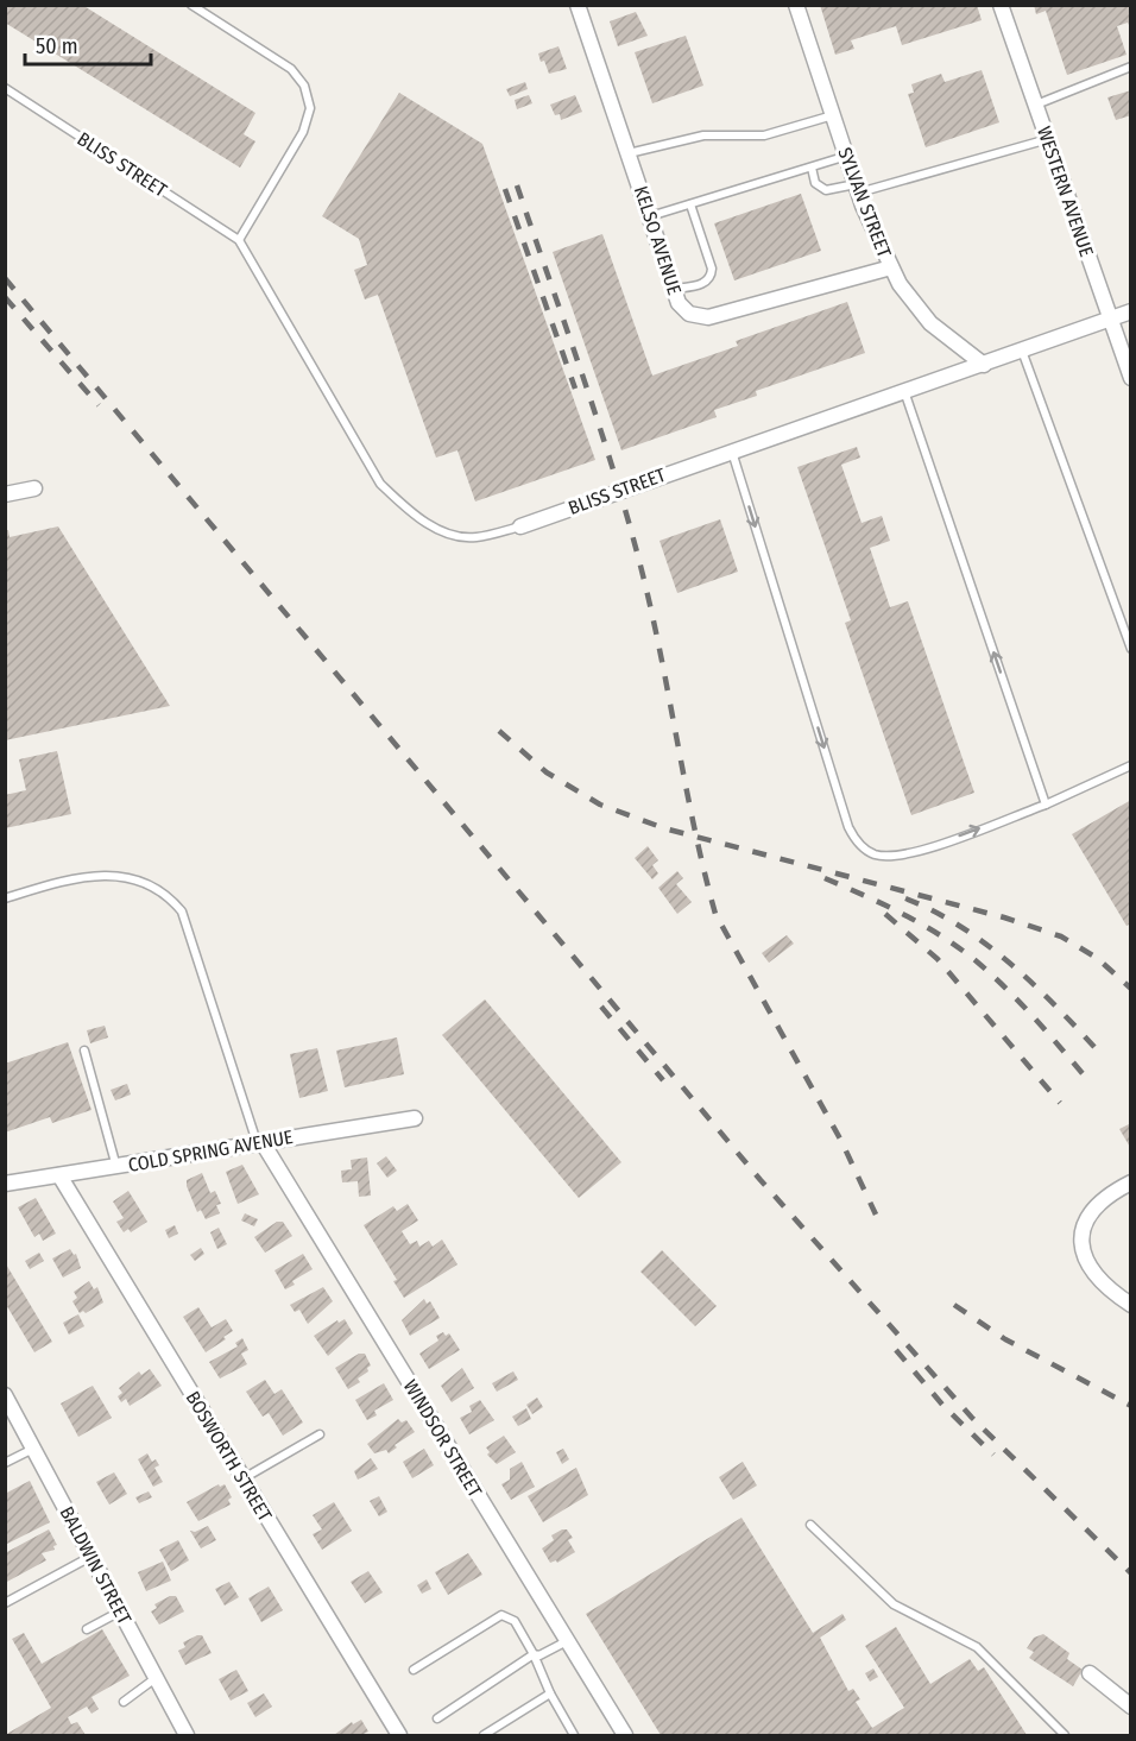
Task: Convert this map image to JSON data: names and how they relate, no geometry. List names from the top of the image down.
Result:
{
  "streets": {
    "street": [
      "BLISS STREET",
      "WESTERN AVENUE",
      "SYLVAN STREET",
      "KELSO AVENUE",
      "COLD SPRING AVENUE",
      "WINDSOR STREET",
      "BOSWORTH STREET",
      "BALDWIN STREET"
    ]
  },
  "crossings": [
    ["BLISS STREET", "WESTERN AVENUE"],
    ["BLISS STREET", "SYLVAN STREET"],
    ["SYLVAN STREET", "KELSO AVENUE"],
    ["COLD SPRING AVENUE", "WINDSOR STREET"],
    ["COLD SPRING AVENUE", "BOSWORTH STREET"]
  ],
  "scale_bar": "50 m"
}
